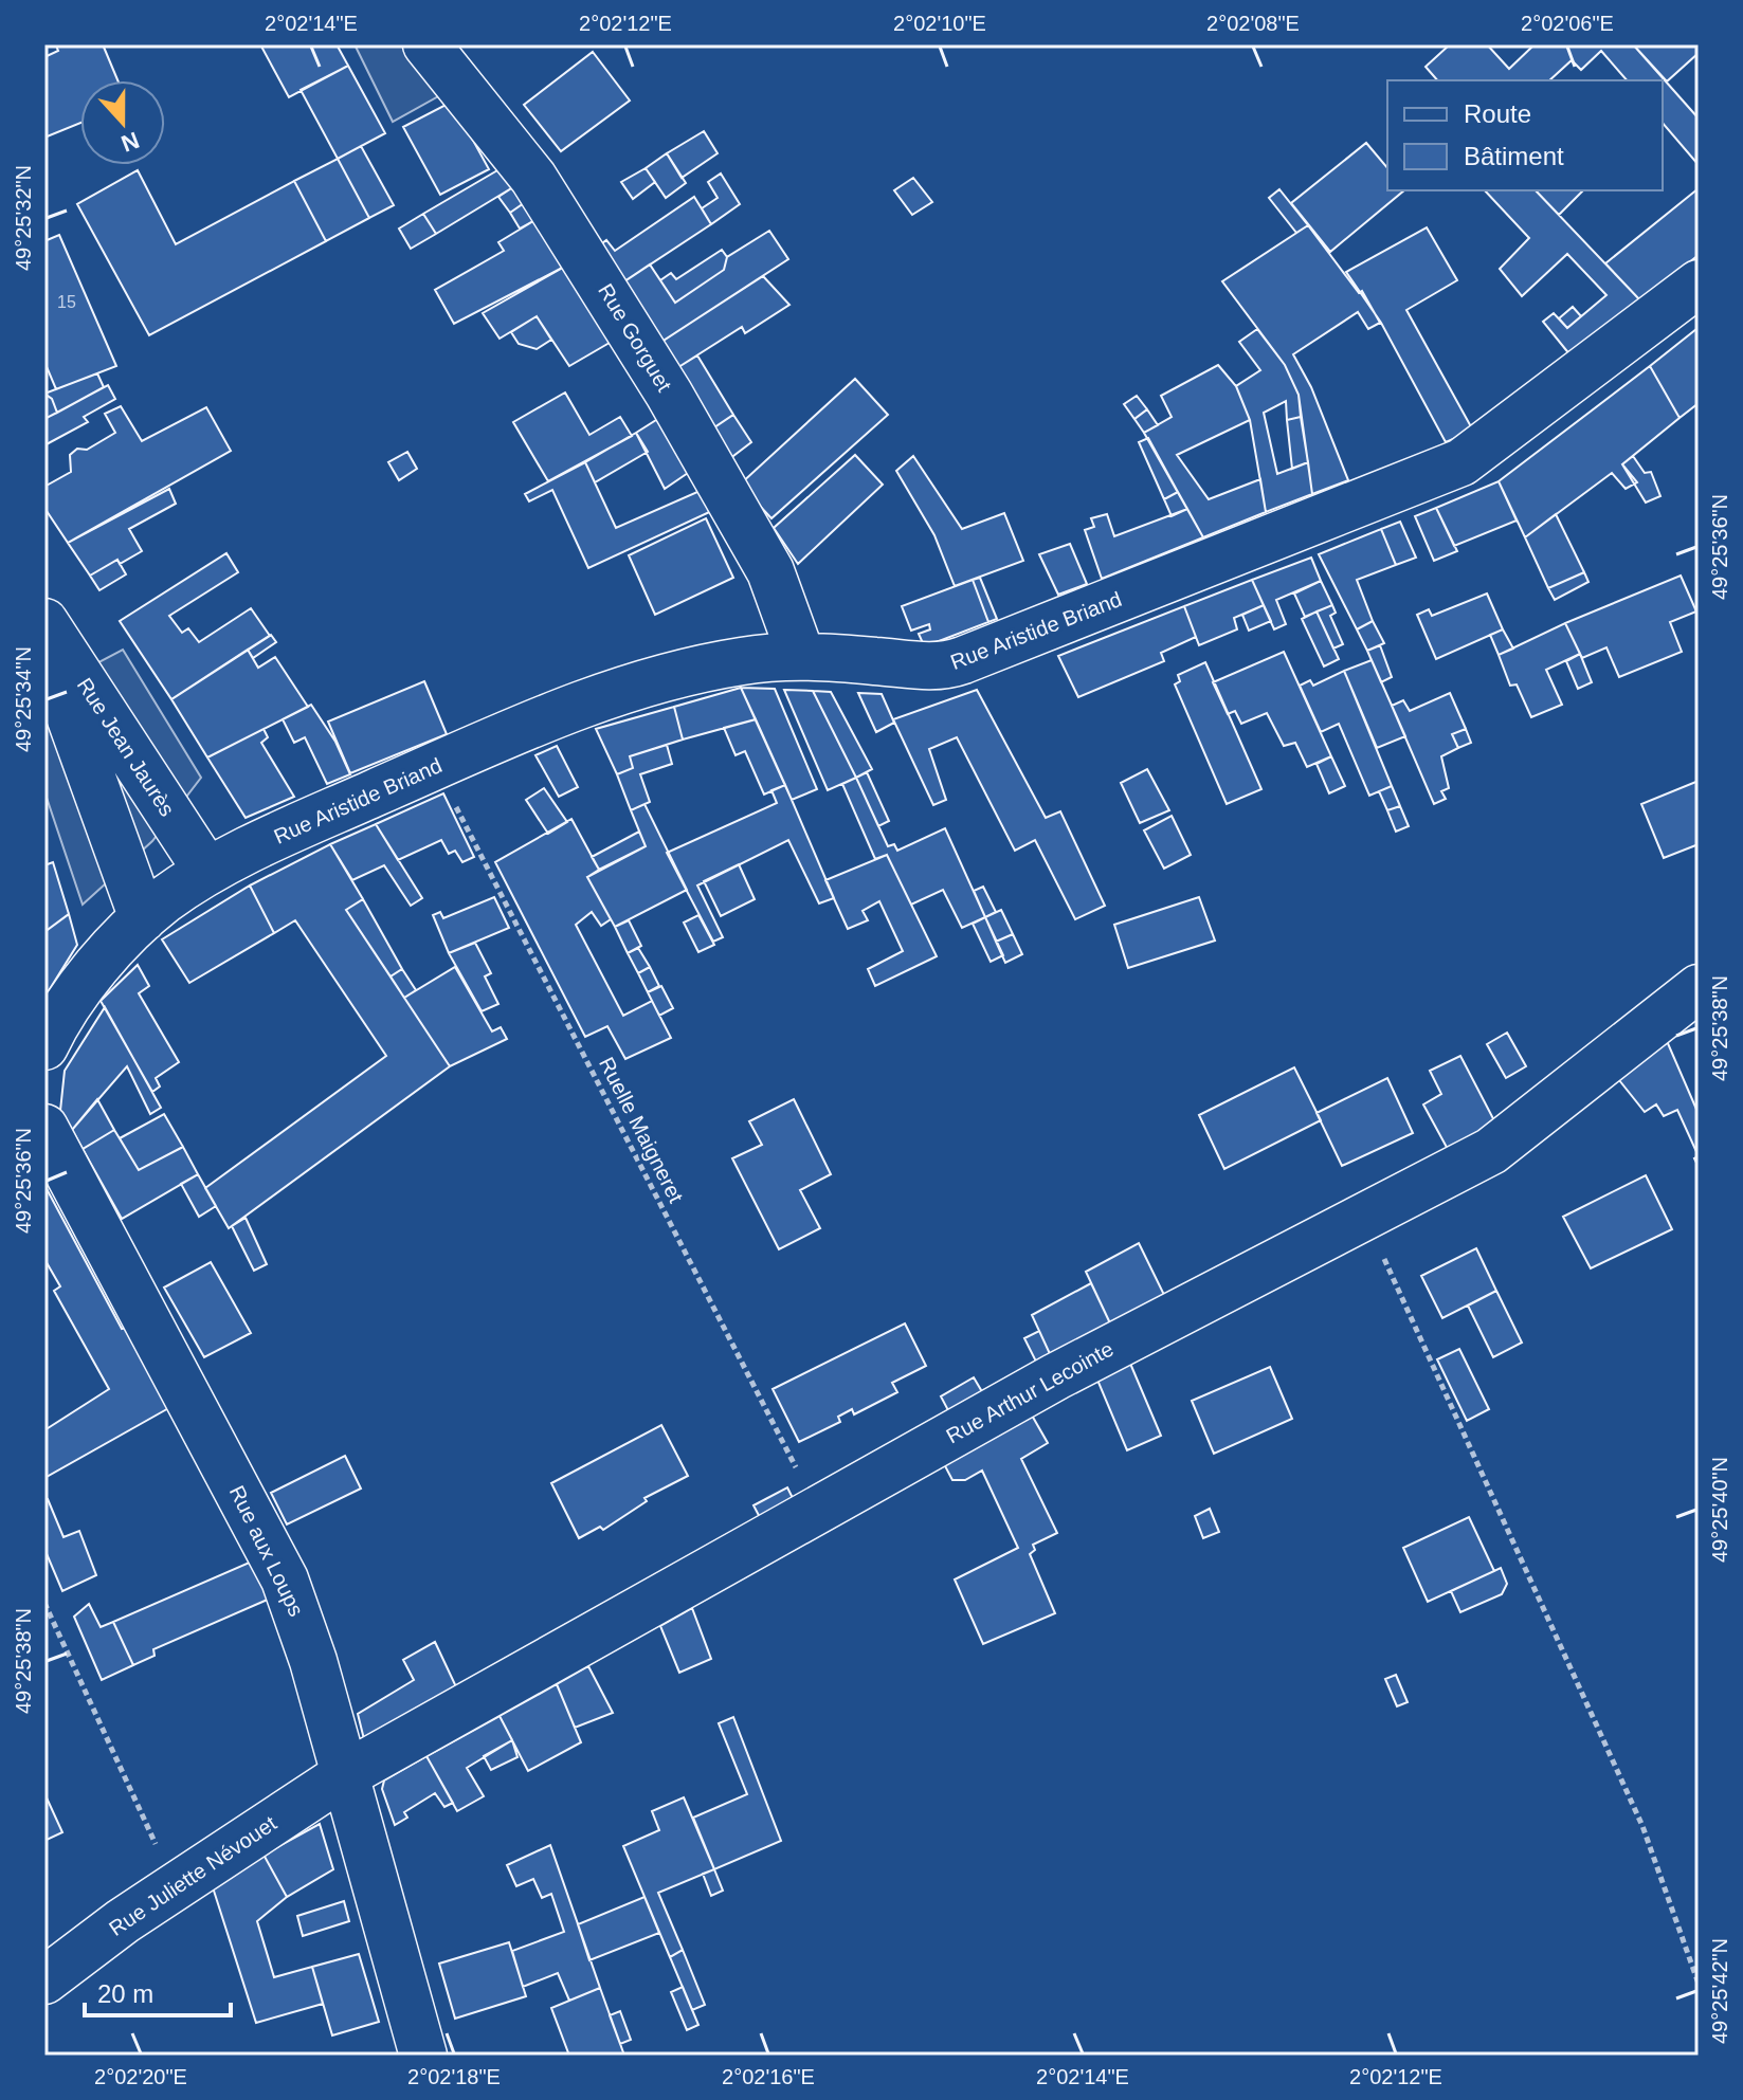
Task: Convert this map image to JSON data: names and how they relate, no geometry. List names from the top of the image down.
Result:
{
  "streets": {
    "street": [
      "Rue Gorguet",
      "Rue Aristide Briand",
      "Rue Jean Jaurès",
      "Rue Arthur Lecointe",
      "Rue aux Loups",
      "Rue Juliette Névouet"
    ],
    "path": ["Ruelle Maigneret"]
  },
  "crossings": [
    ["Rue Gorguet", "Rue Aristide Briand"],
    ["Rue Aristide Briand", "Rue Jean Jaurès"],
    ["Rue Aristide Briand", "Ruelle Maigneret"],
    ["Ruelle Maigneret", "Rue Arthur Lecointe"],
    ["Rue Arthur Lecointe", "Rue aux Loups"],
    ["Rue Arthur Lecointe", "Rue Juliette Névouet"],
    ["Rue aux Loups", "Rue Juliette Névouet"]
  ],
  "house_numbers": ["15"],
  "legend": ["Route", "Bâtiment"],
  "scale_bar": "20 m",
  "north": "bottom",
  "coordinates": [
    "2°02'14\"E",
    "2°02'12\"E",
    "2°02'10\"E",
    "2°02'08\"E",
    "2°02'06\"E",
    "49°25'32\"N",
    "49°25'36\"N",
    "49°25'34\"N",
    "49°25'38\"N",
    "49°25'40\"N",
    "49°25'42\"N",
    "2°02'20\"E",
    "2°02'18\"E",
    "2°02'16\"E"
  ]
}
